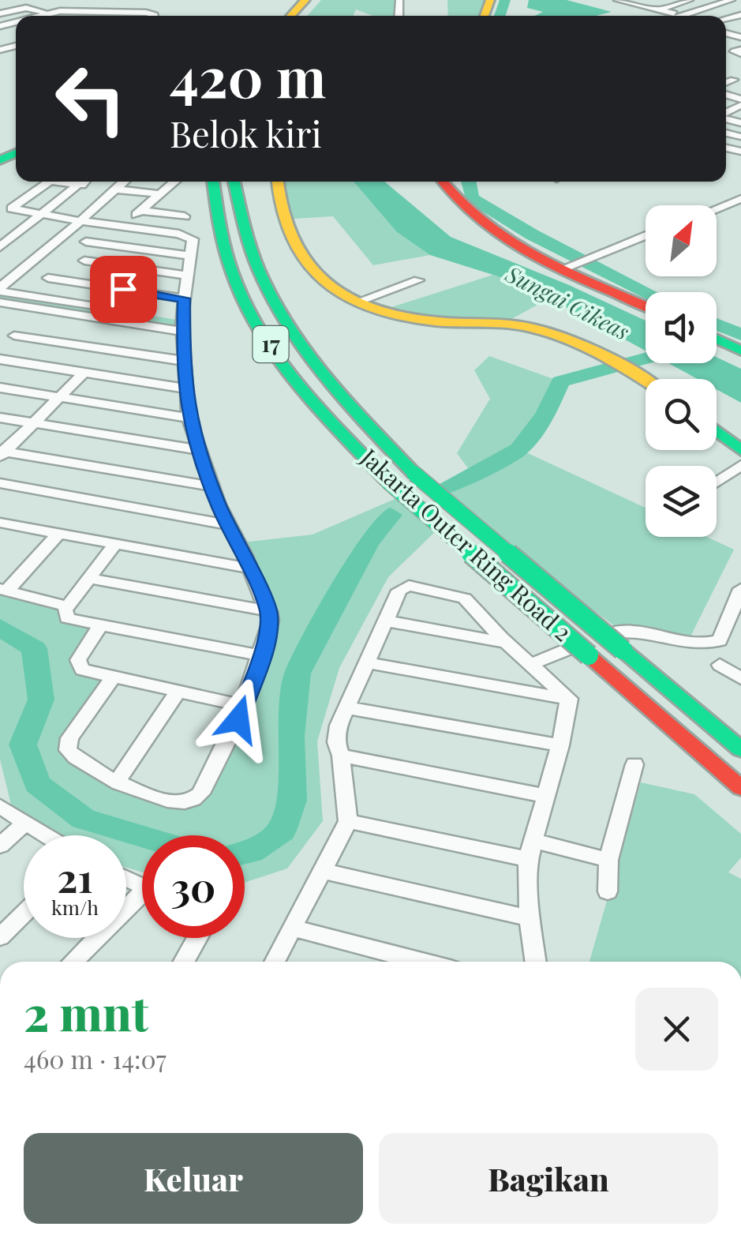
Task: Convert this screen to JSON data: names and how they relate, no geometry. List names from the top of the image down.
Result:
{
  "streets": {
    "main road": ["17", "Jakarta Outer Ring Road 2"]
  },
  "water": ["Sungai Cikeas"],
  "north": "top right",
  "page": {
    "turn": ["420 m", "Belok kiri"],
    "speed": "21 km/h",
    "limit": "30",
    "heading": ["2 mnt", "460 m · 14:07"],
    "buttons": ["Keluar", "Bagikan"]
  }
}
